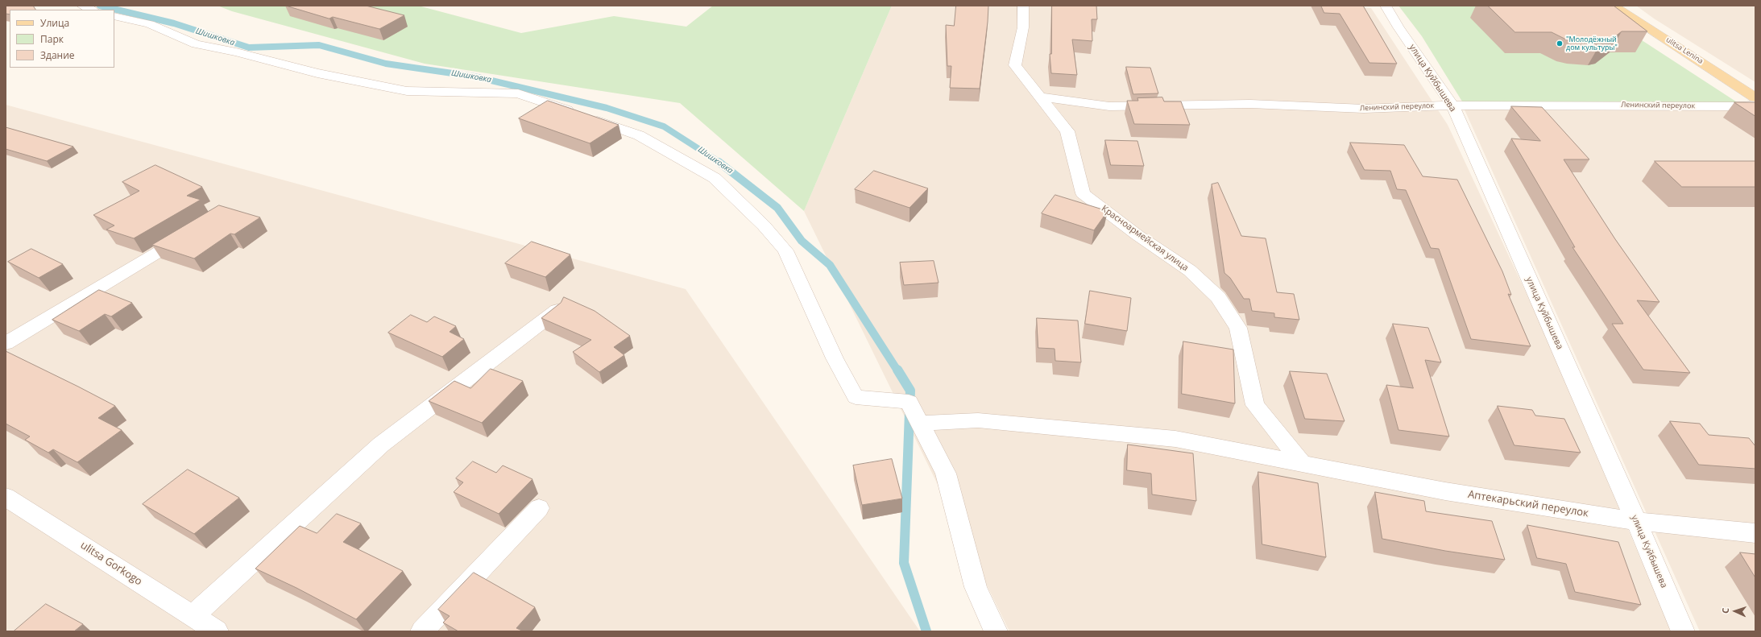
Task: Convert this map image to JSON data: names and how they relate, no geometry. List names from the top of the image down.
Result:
{
  "streets": {
    "main road": ["ulitsa Lenina"],
    "street": [
      "улица Куйбышева",
      "Ленинский переулок",
      "Красноармейская улица",
      "Аптекарьский переулок",
      "ulitsa Gorkogo"
    ]
  },
  "crossings": [
    ["улица Куйбышева", "Ленинский переулок"],
    ["улица Куйбышева", "Аптекарьский переулок"],
    ["Ленинский переулок", "Красноармейская улица"],
    ["Красноармейская улица", "Аптекарьский переулок"]
  ],
  "water": ["Шишковка"],
  "places": ["\"Молодёжный дом культуры\""],
  "legend": ["Улица", "Парк", "Здание"],
  "north": "left"
}
